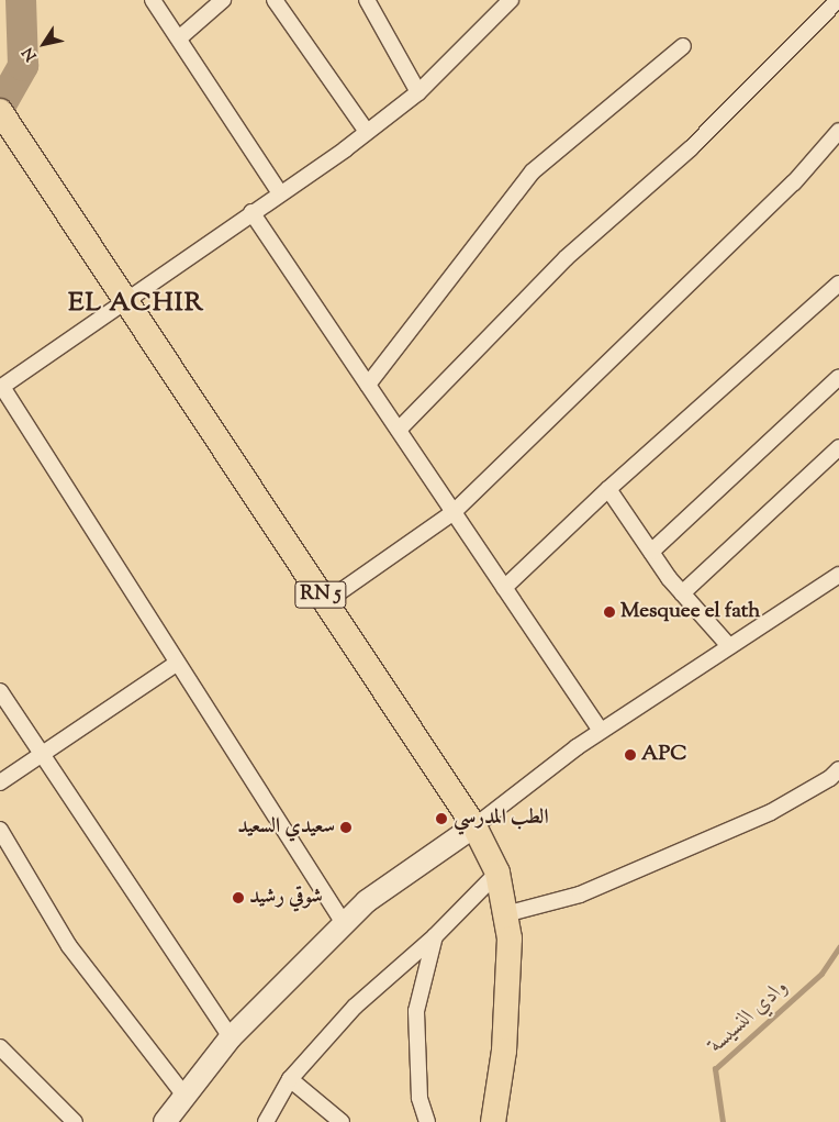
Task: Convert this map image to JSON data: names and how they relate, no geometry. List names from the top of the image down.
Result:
{
  "streets": {
    "main road": ["RN 5"]
  },
  "districts": ["EL ACHIR"],
  "water": ["وادي النسيسة"],
  "places": [
    "Mesquee el fath",
    "APC",
    "الطب المدرسي",
    "سعيدي السعيد",
    "شوقي رشيد"
  ],
  "north": "bottom left"
}
